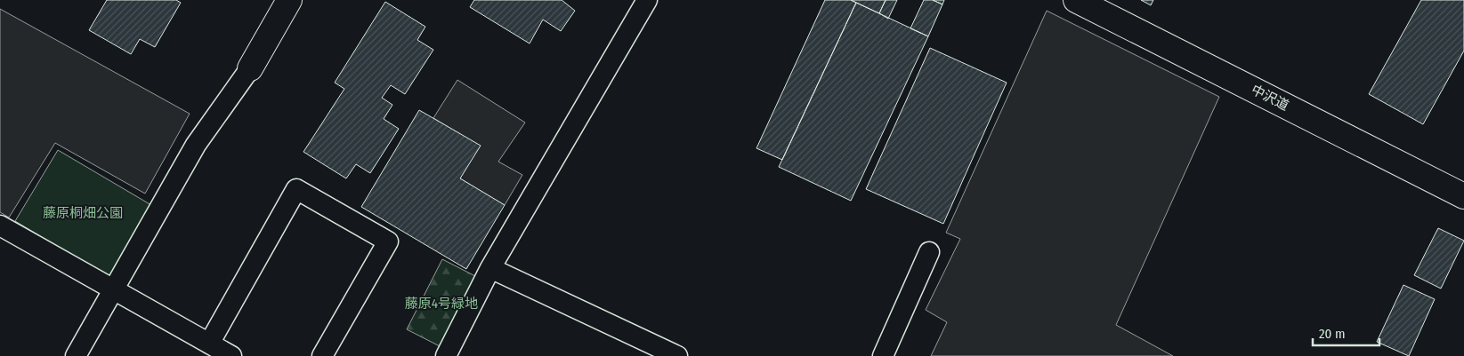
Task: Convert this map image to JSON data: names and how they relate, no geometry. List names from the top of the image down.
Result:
{
  "streets": {
    "street": ["中沢道"]
  },
  "parks": ["藤原桐畑公園", "藤原4号緑地"],
  "scale_bar": "20 m"
}
